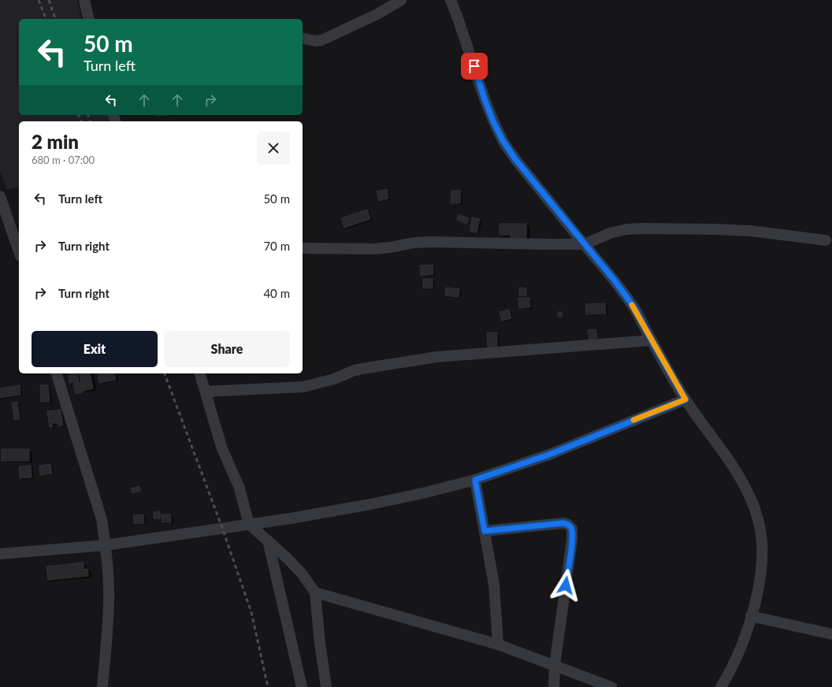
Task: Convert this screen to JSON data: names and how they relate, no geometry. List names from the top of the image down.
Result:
{
  "page": {
    "turn": ["50 m", "Turn left"],
    "heading": ["2 min", "680 m · 07:00"],
    "list": [
      {
        "name": "Turn left",
        "value": "50 m"
      },
      {
        "name": "Turn right",
        "value": "70 m"
      },
      {
        "name": "Turn right",
        "value": "40 m"
      }
    ],
    "buttons": ["Exit", "Share"]
  }
}
